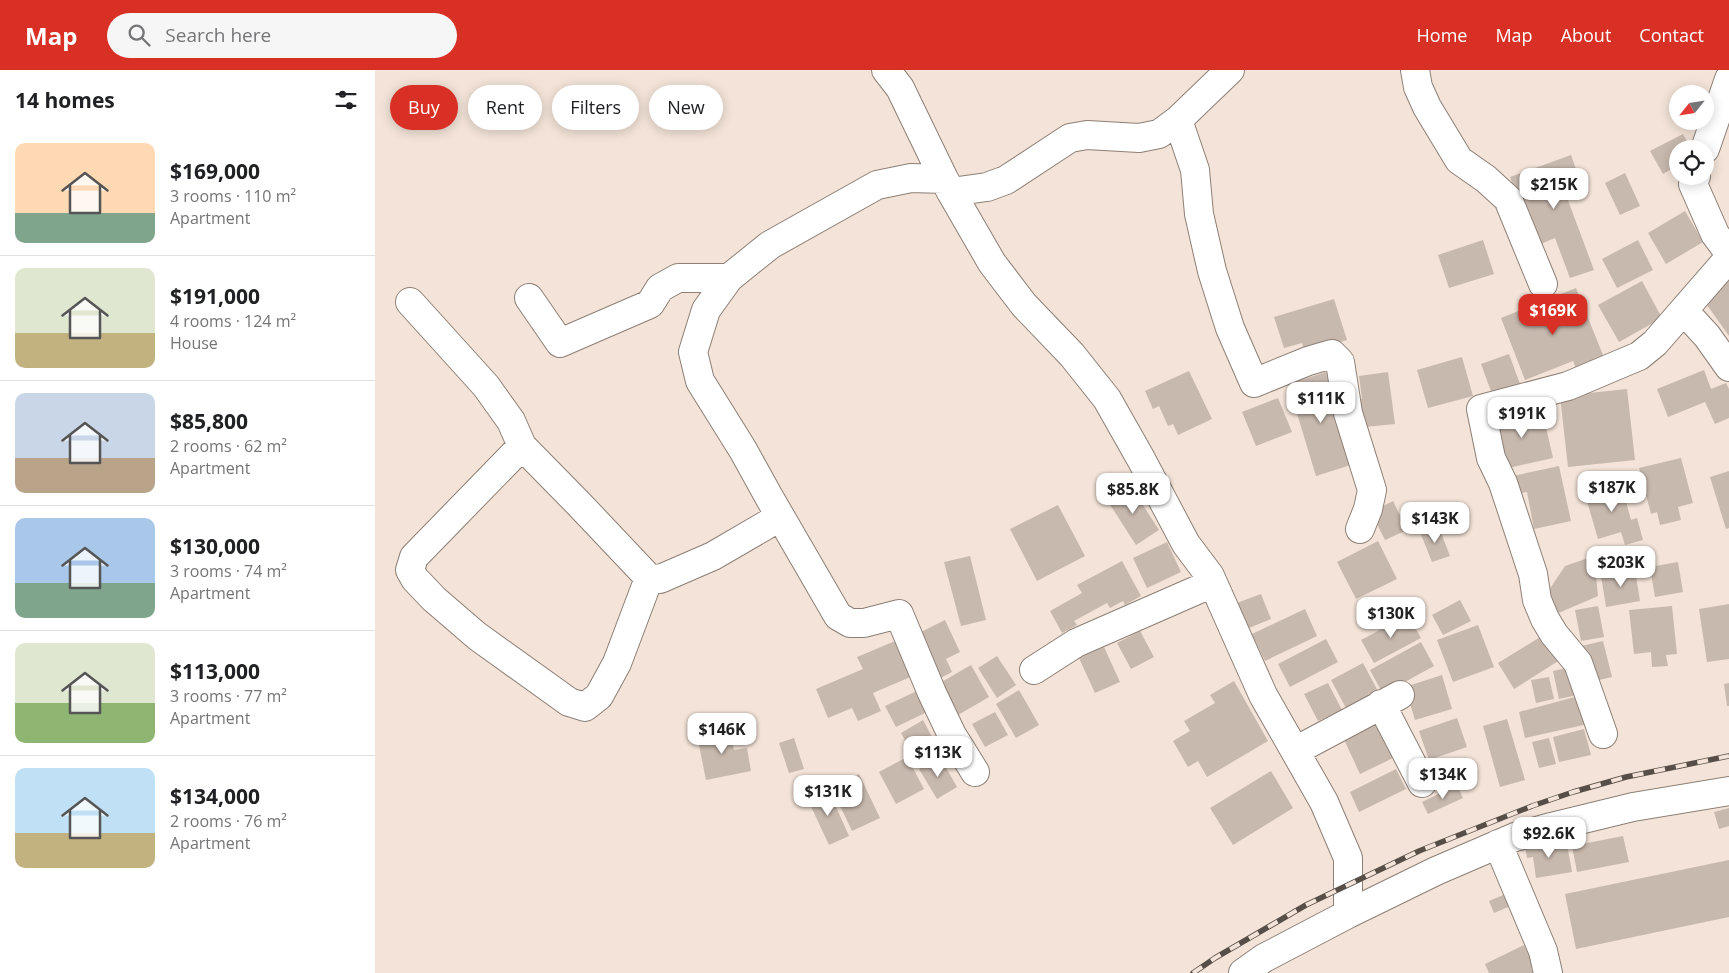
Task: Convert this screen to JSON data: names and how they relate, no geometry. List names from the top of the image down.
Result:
{
  "north": "bottom left",
  "page": {
    "header": "Map",
    "search": "Search here",
    "nav": [
      "Home",
      "Map",
      "About",
      "Contact"
    ],
    "heading": "14 homes",
    "chip": [
      "Buy",
      "Rent",
      "Filters",
      "New"
    ],
    "list": [
      {
        "name": "$169,000",
        "note": "3 rooms · 110 m² · Apartment"
      },
      {
        "name": "$191,000",
        "note": "4 rooms · 124 m² · House"
      },
      {
        "name": "$85,800",
        "note": "2 rooms · 62 m² · Apartment"
      },
      {
        "name": "$130,000",
        "note": "3 rooms · 74 m² · Apartment"
      },
      {
        "name": "$113,000",
        "note": "3 rooms · 77 m² · Apartment"
      },
      {
        "name": "$134,000",
        "note": "2 rooms · 76 m² · Apartment"
      }
    ],
    "price": [
      "$215K",
      "$169K",
      "$111K",
      "$191K",
      "$187K",
      "$85.8K",
      "$143K",
      "$203K",
      "$130K",
      "$146K",
      "$113K",
      "$134K",
      "$131K",
      "$92.6K"
    ]
  }
}
